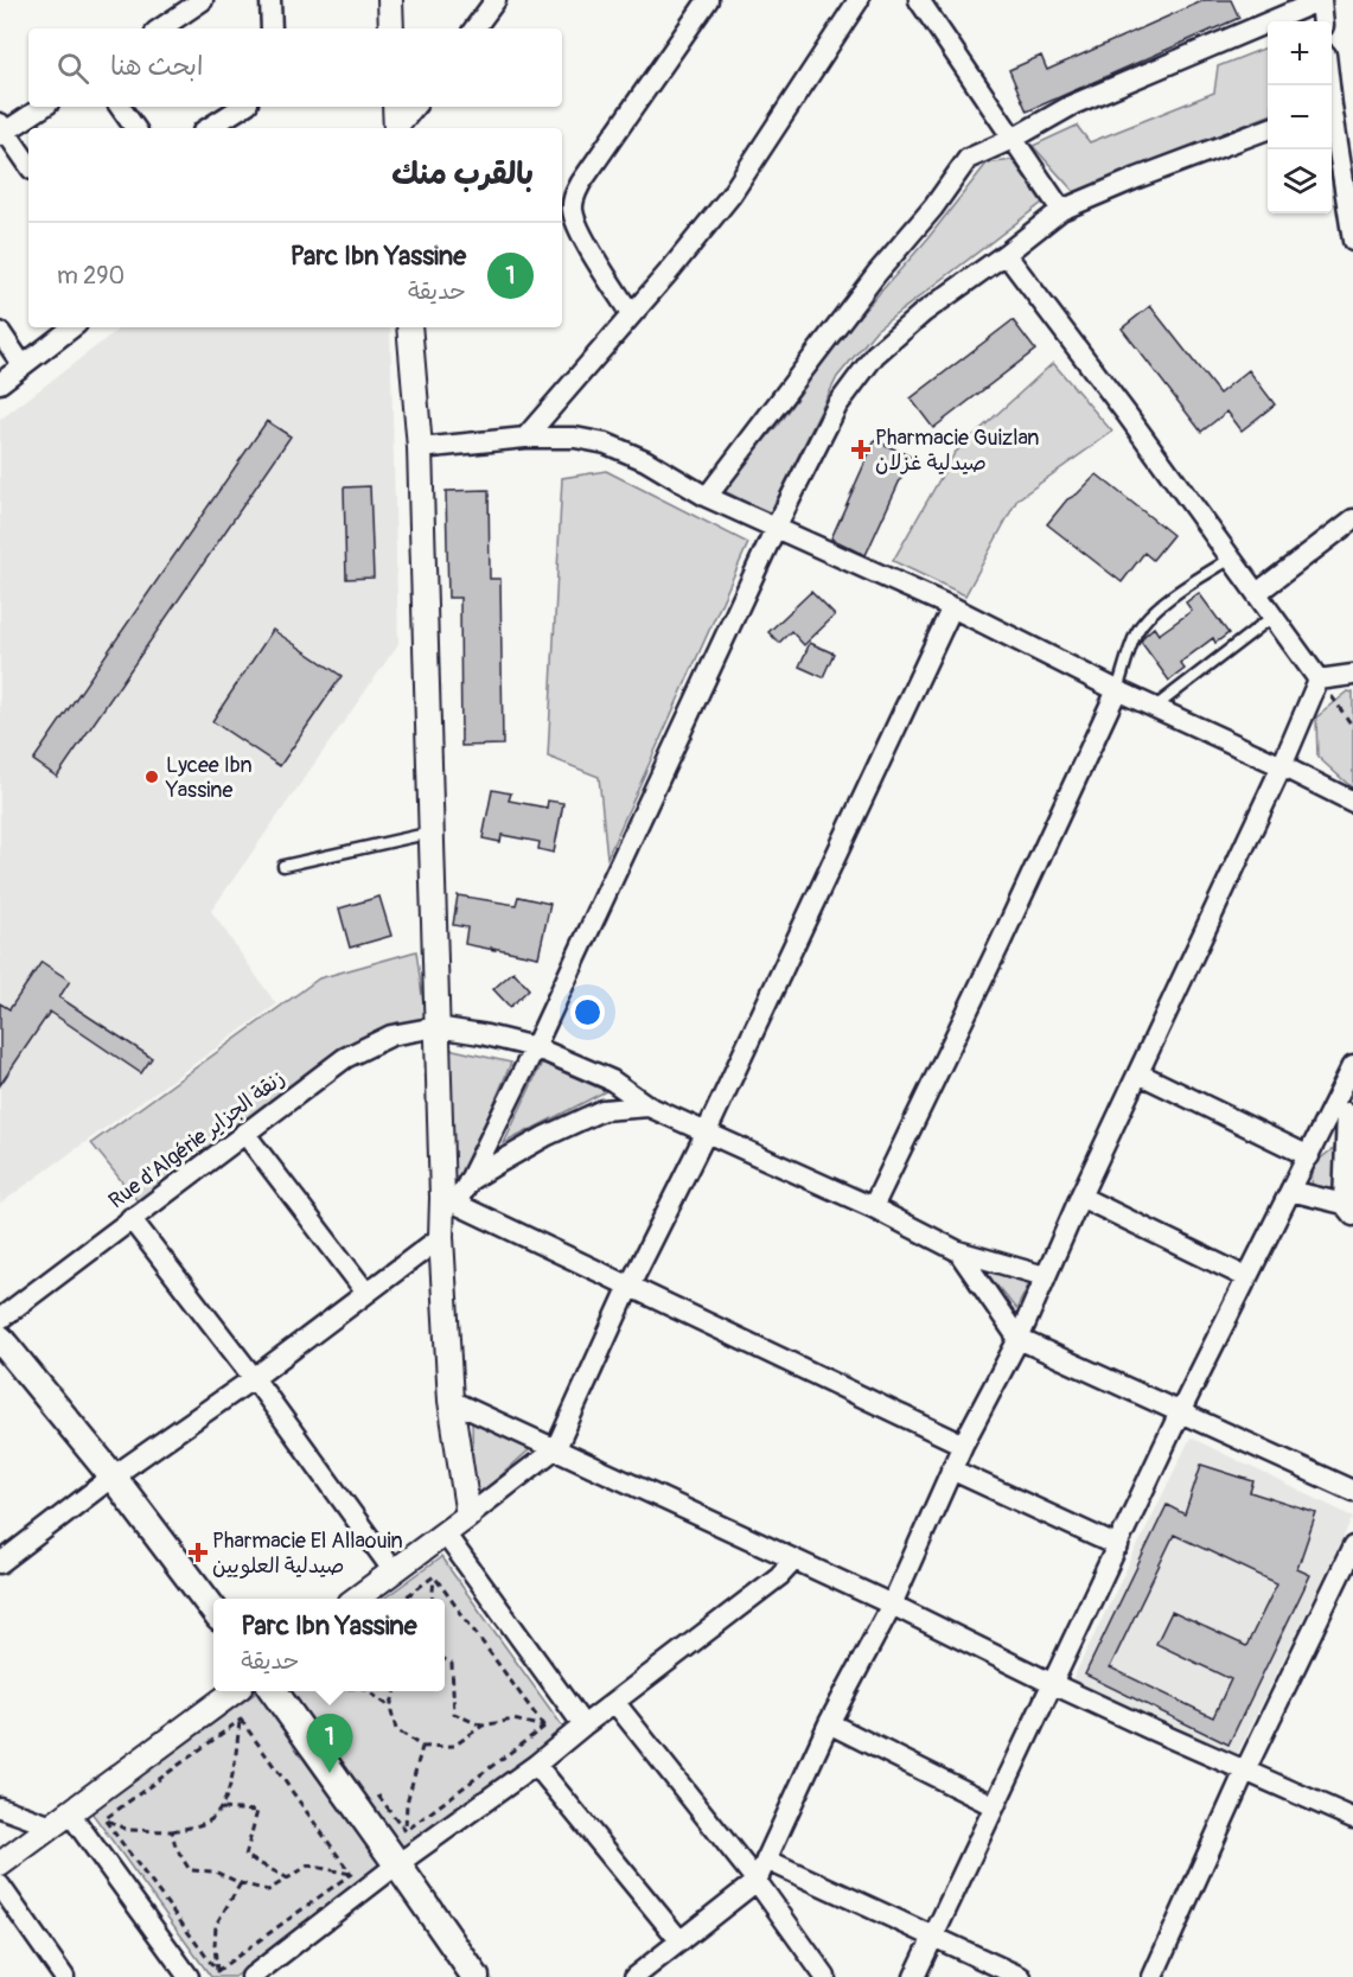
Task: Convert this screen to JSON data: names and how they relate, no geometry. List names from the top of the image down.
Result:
{
  "streets": {
    "street": ["Rue d'Algérie زنقة الجزاير"]
  },
  "places": {
    "health": ["Pharmacie Guizlan صيدلية غزلان", "Pharmacie El Allaouin صيدلية العلويين"],
    "other": ["Lycee Ibn Yassine"]
  },
  "page": {
    "map_buttons": ["+", "−"],
    "search": "ابحث هنا",
    "heading": "بالقرب منك",
    "list": [
      {
        "mark": "1",
        "name": "Parc Ibn Yassine",
        "note": "حديقة",
        "value": "290 m"
      }
    ],
    "popup": ["Parc Ibn Yassine", "حديقة"],
    "pins": "1"
  }
}
